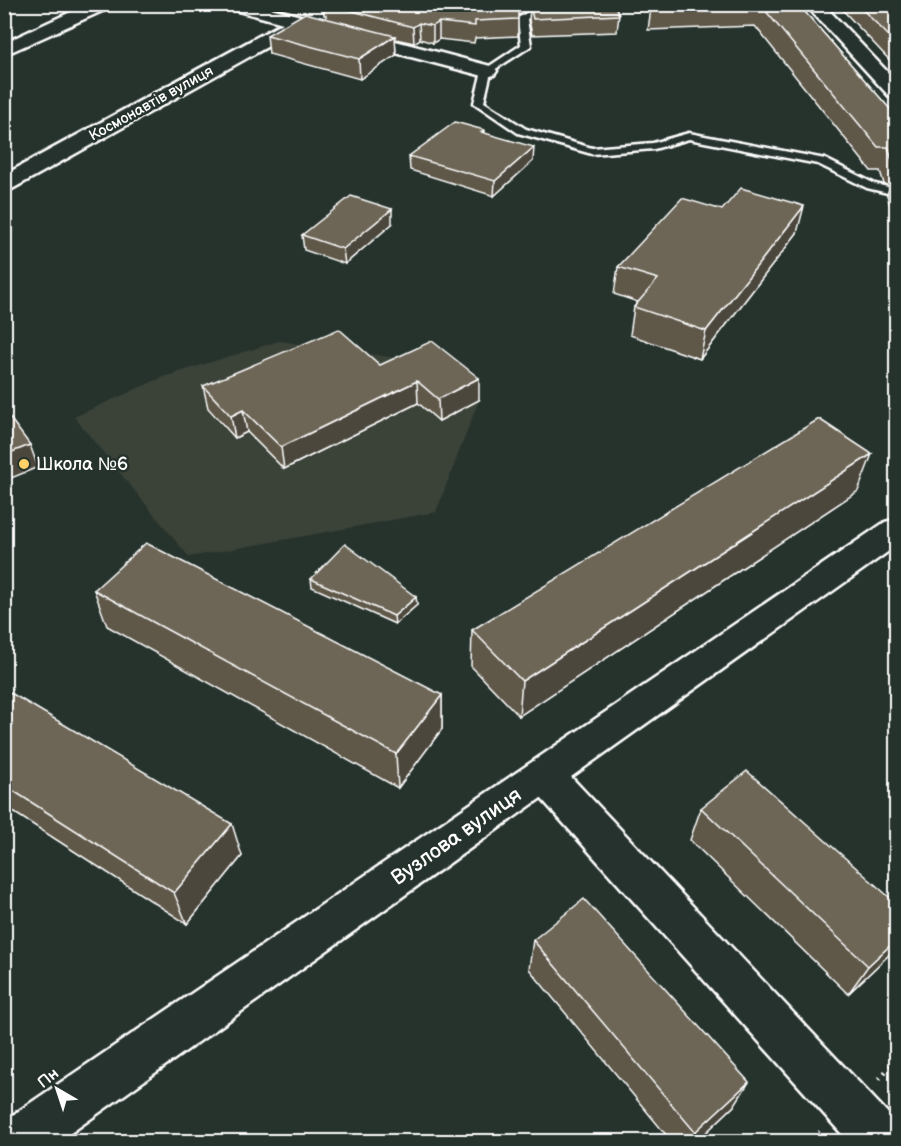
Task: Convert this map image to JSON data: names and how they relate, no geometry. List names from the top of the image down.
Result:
{
  "streets": {
    "street": ["Космонавтів вулиця", "Вузлова вулиця"]
  },
  "places": ["Школа №6"],
  "north": "top left"
}
